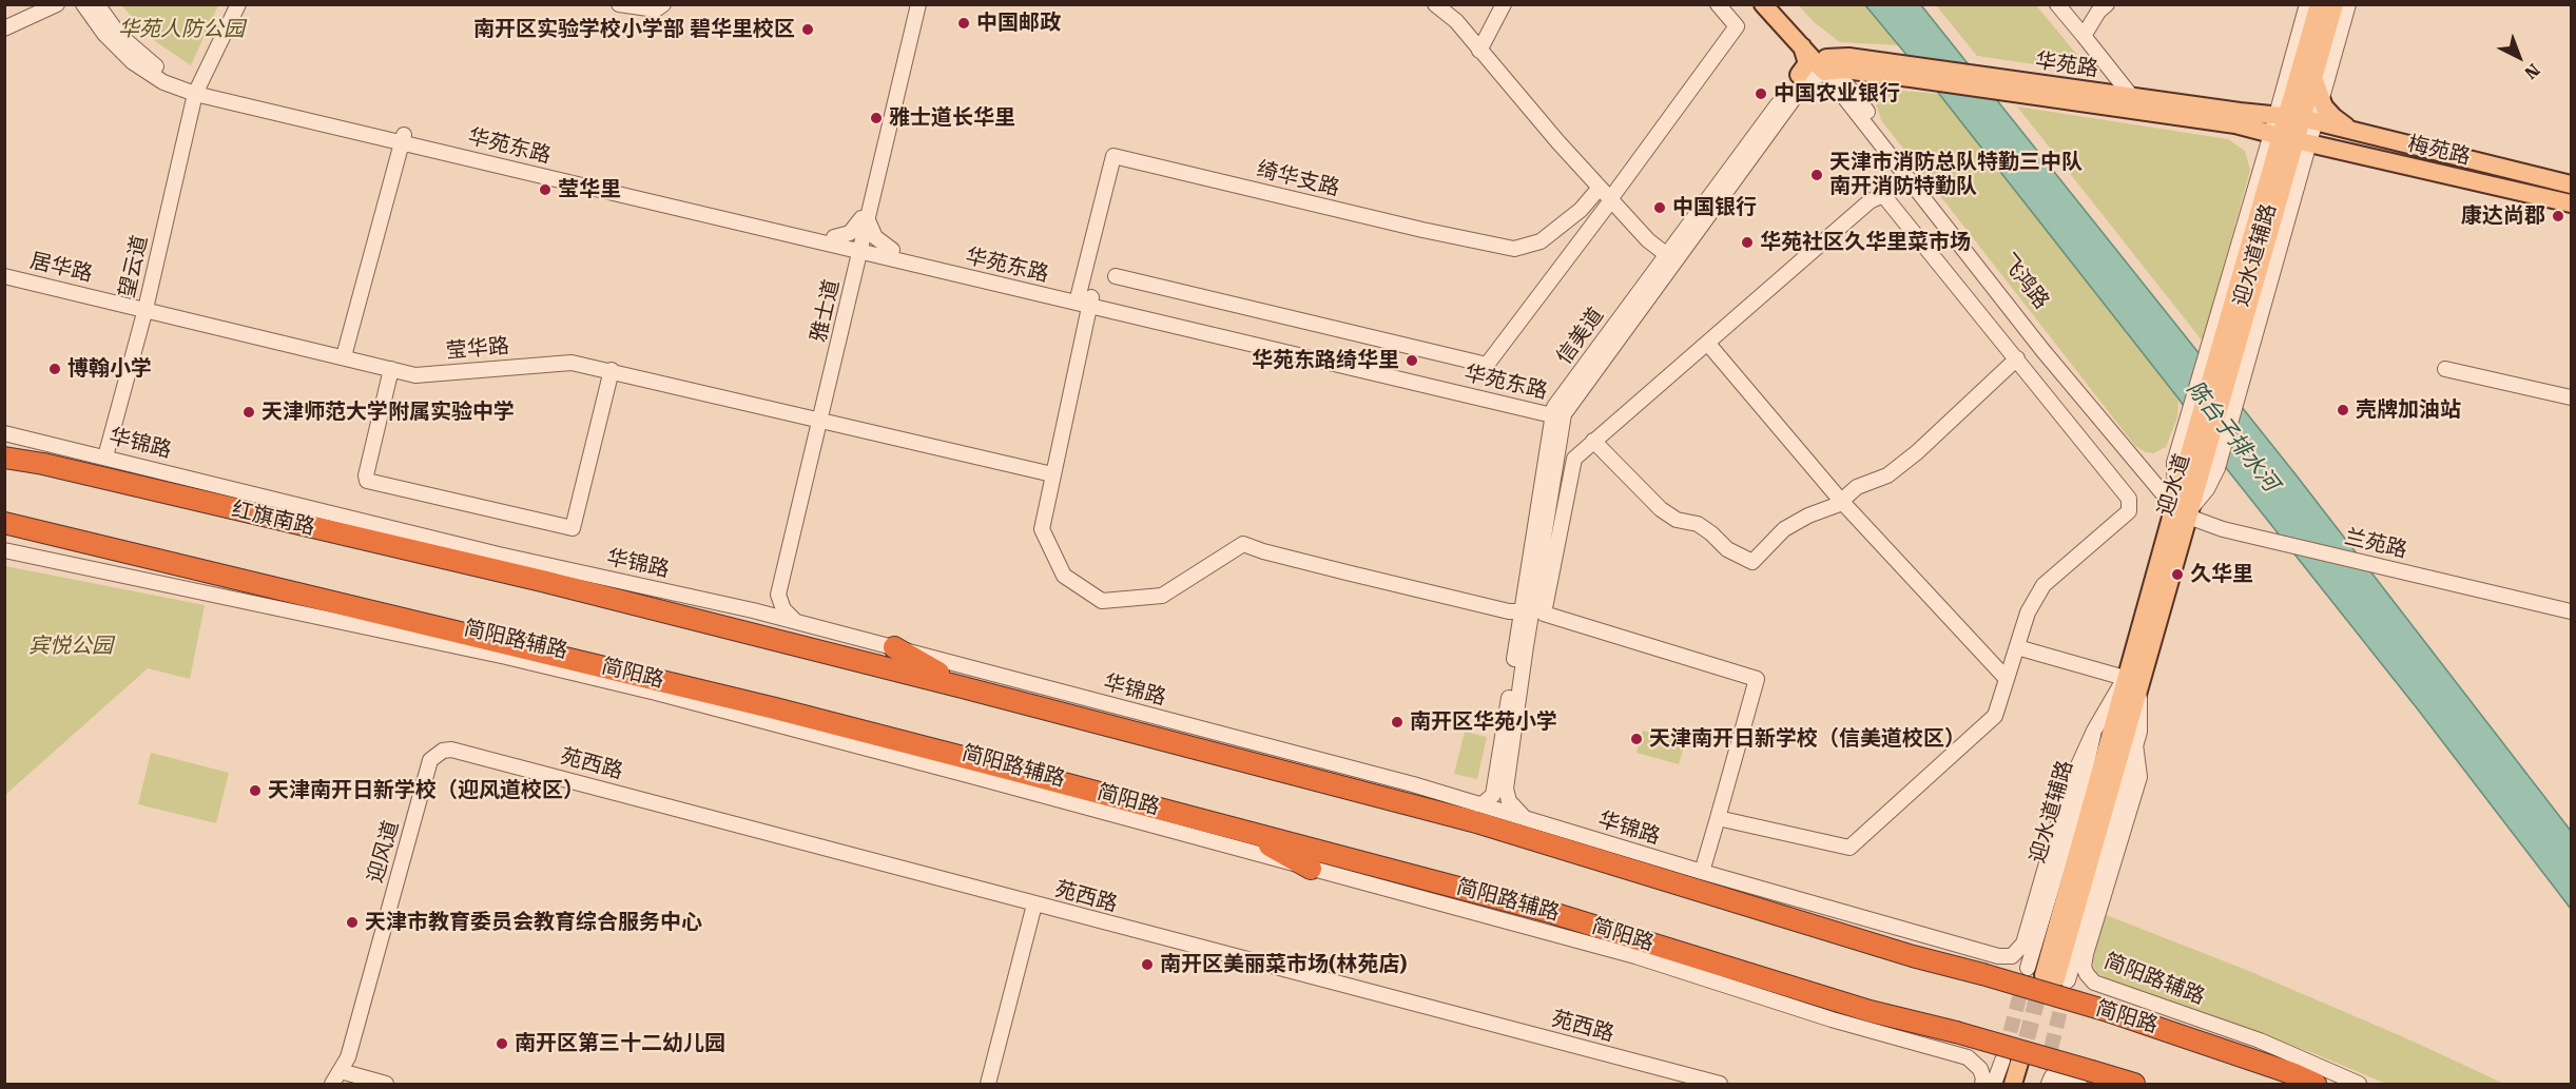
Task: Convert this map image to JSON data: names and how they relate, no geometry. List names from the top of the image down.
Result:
{
  "streets": {
    "highway": ["红旗南路", "简阳路"],
    "main road": ["华苑路", "梅苑路", "迎水道"],
    "street": [
      "华苑东路",
      "绮华支路",
      "迎水道辅路",
      "望云道",
      "居华路",
      "飞鸿路",
      "雅士道",
      "信美道",
      "莹华路",
      "华锦路",
      "兰苑路",
      "简阳路辅路",
      "苑西路",
      "迎风道"
    ]
  },
  "crossings": [
    ["华苑路", "梅苑路"],
    ["华苑路", "迎水道辅路"],
    ["华苑路", "飞鸿路"],
    ["华苑路", "信美道"],
    ["华苑路", "迎水道"],
    ["华苑东路", "绮华支路"],
    ["华苑东路", "望云道"],
    ["华苑东路", "雅士道"],
    ["华苑东路", "信美道"],
    ["梅苑路", "迎水道辅路"],
    ["梅苑路", "迎水道"],
    ["迎水道辅路", "华锦路"],
    ["迎水道辅路", "迎水道"],
    ["望云道", "居华路"],
    ["望云道", "莹华路"],
    ["望云道", "华锦路"],
    ["居华路", "莹华路"],
    ["飞鸿路", "信美道"],
    ["飞鸿路", "迎水道"],
    ["飞鸿路", "兰苑路"],
    ["雅士道", "莹华路"],
    ["雅士道", "华锦路"],
    ["信美道", "华锦路"],
    ["迎水道", "兰苑路"],
    ["红旗南路", "简阳路"],
    ["苑西路", "迎风道"]
  ],
  "water": ["陈台子排水河"],
  "parks": ["华苑人防公园", "宾悦公园"],
  "places": [
    "中国邮政",
    "南开区实验学校小学部 碧华里校区",
    "中国农业银行",
    "雅士道长华里",
    "天津市消防总队特勤三中队 南开消防特勤队",
    "莹华里",
    "中国银行",
    "康达尚郡",
    "华苑社区久华里菜市场",
    "华苑东路绮华里",
    "博翰小学",
    "壳牌加油站",
    "天津师范大学附属实验中学",
    "久华里",
    "南开区华苑小学",
    "天津南开日新学校（信美道校区）",
    "天津南开日新学校（迎风道校区）",
    "天津市教育委员会教育综合服务中心",
    "南开区美丽菜市场(林苑店)",
    "南开区第三十二幼儿园"
  ],
  "north": "bottom right"
}
